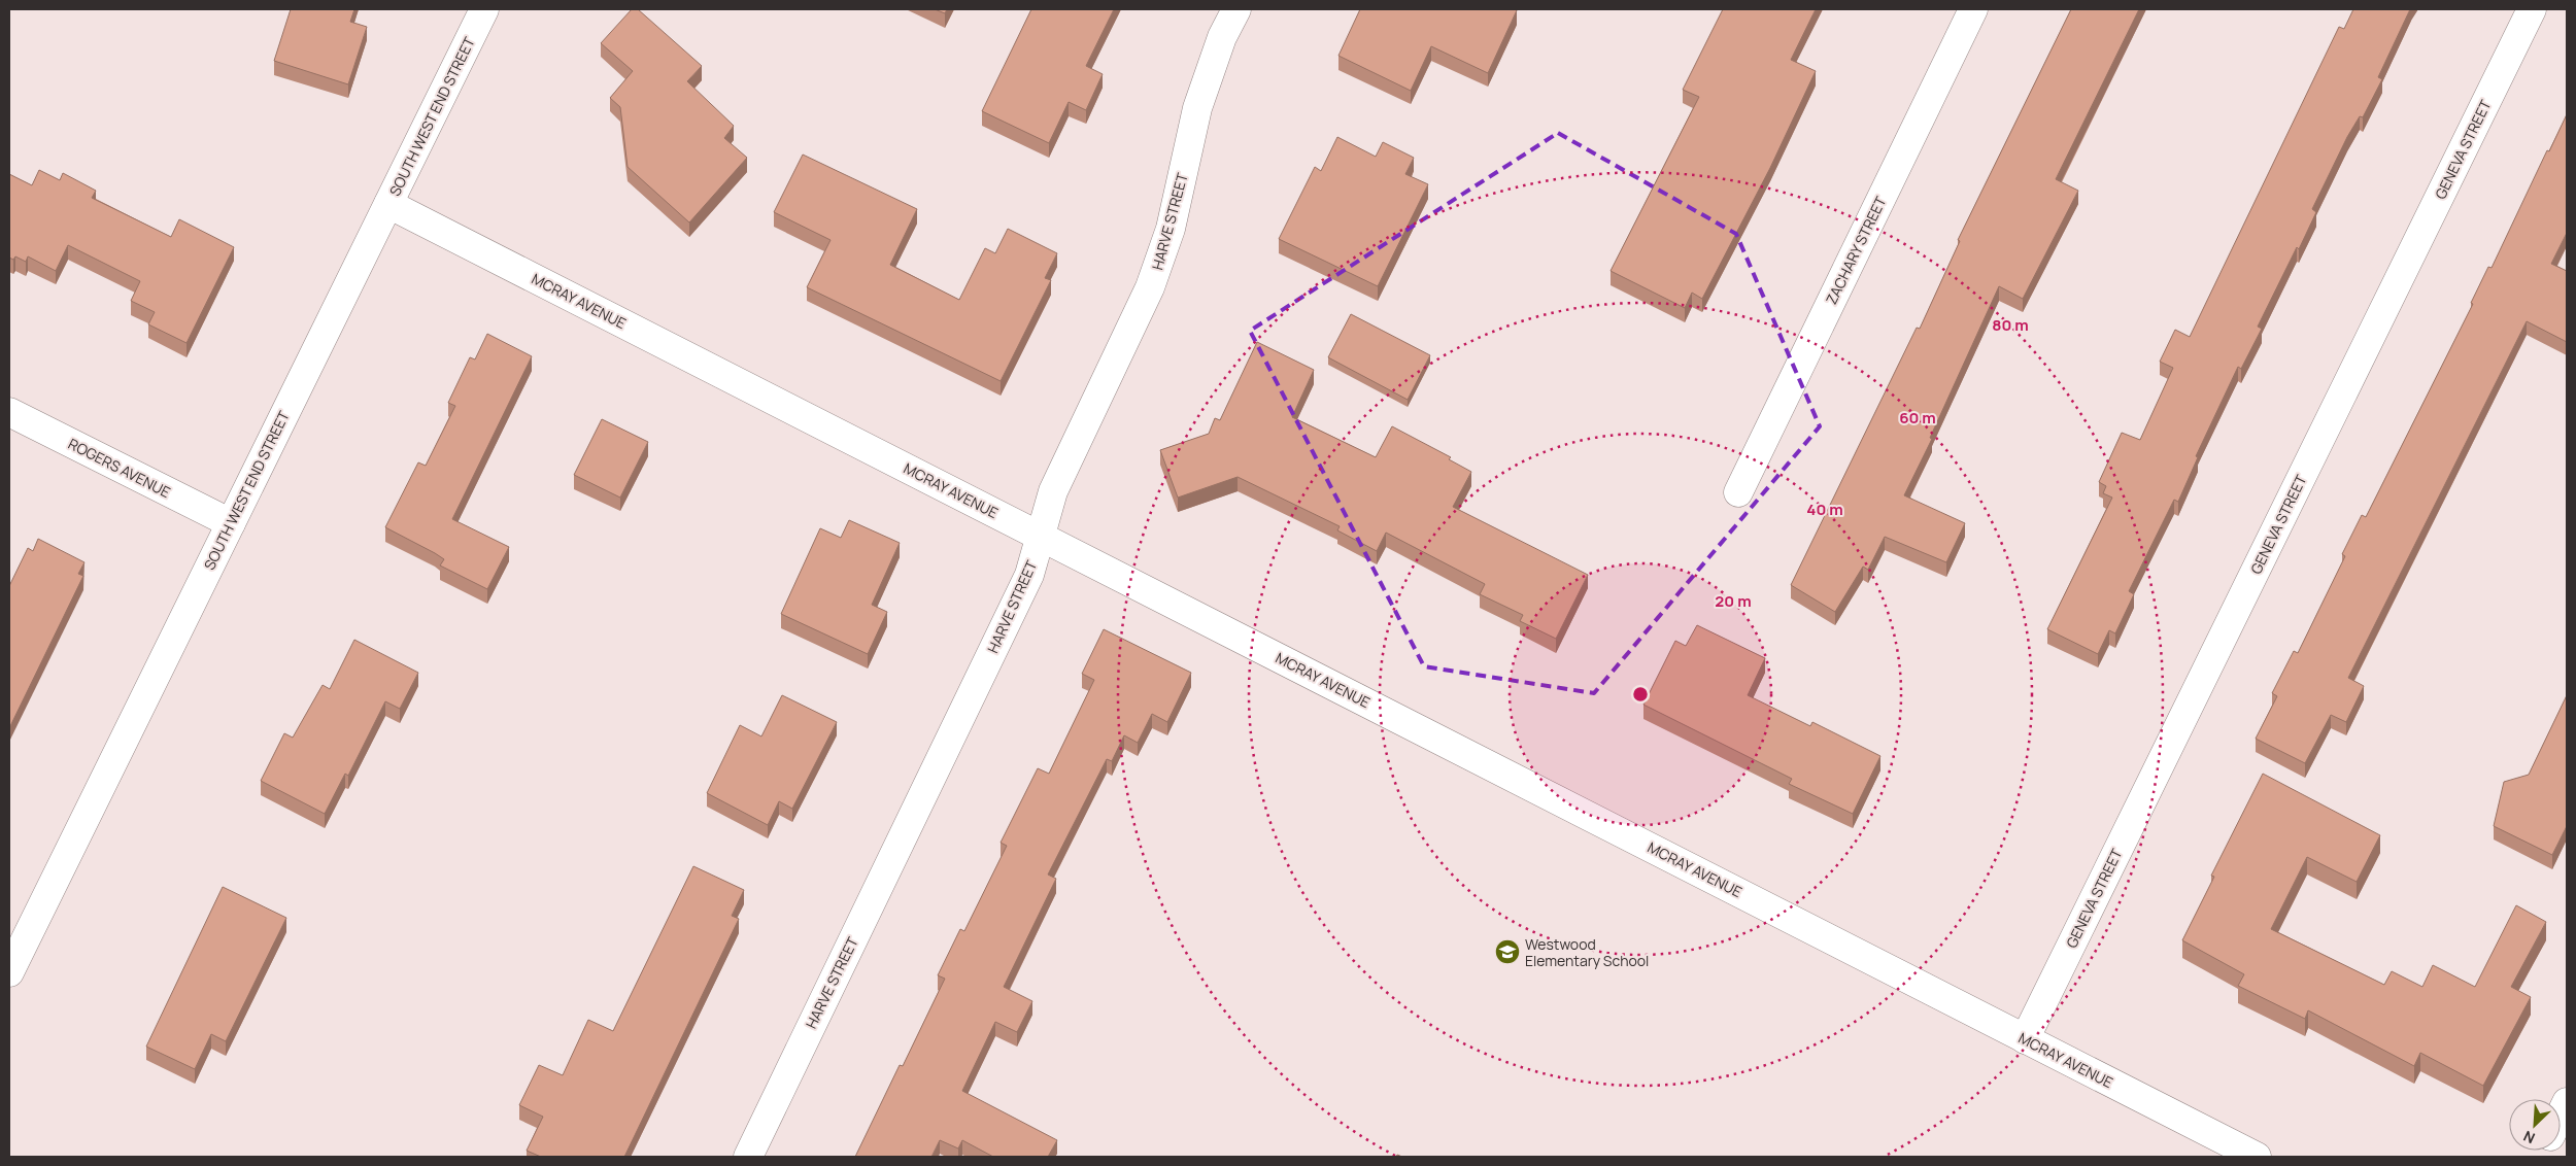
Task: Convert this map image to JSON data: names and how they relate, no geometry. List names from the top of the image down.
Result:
{
  "streets": {
    "street": [
      "SOUTH WEST END STREET",
      "GENEVA STREET",
      "HARVE STREET",
      "ZACHARY STREET",
      "MCRAY AVENUE",
      "ROGERS AVENUE"
    ]
  },
  "crossings": [
    ["SOUTH WEST END STREET", "MCRAY AVENUE"],
    ["SOUTH WEST END STREET", "ROGERS AVENUE"],
    ["GENEVA STREET", "MCRAY AVENUE"],
    ["HARVE STREET", "MCRAY AVENUE"]
  ],
  "places": {
    "school or university": ["Westwood Elementary School"]
  },
  "north": "bottom left",
  "rings": [
    "80 m",
    "60 m",
    "40 m",
    "20 m"
  ]
}
